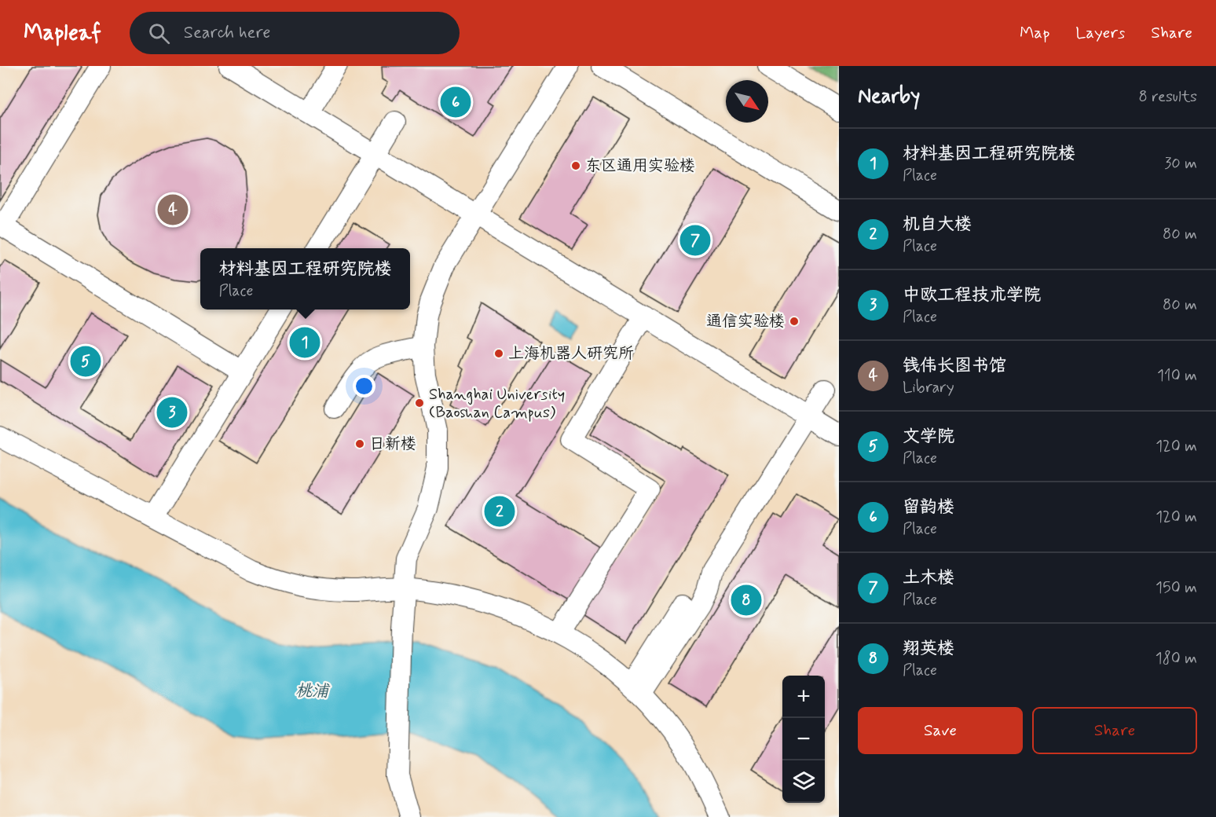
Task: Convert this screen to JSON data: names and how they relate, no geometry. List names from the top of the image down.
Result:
{
  "water": ["桃浦"],
  "places": [
    "东区通用实验楼",
    "通信实验楼",
    "上海机器人研究所",
    "Shanghai University (Baoshan Campus)",
    "日新楼"
  ],
  "north": "bottom right",
  "page": {
    "header": "Mapleaf",
    "search": "Search here",
    "nav": ["Map", "Layers", "Share"],
    "heading": ["Nearby", "8 results"],
    "pins": [
      "6",
      "4",
      "7",
      "1",
      "5",
      "3",
      "2",
      "8"
    ],
    "list": [
      {
        "mark": "1",
        "name": "材料基因工程研究院楼",
        "note": "Place",
        "value": "30 m"
      },
      {
        "mark": "2",
        "name": "机自大楼",
        "note": "Place",
        "value": "80 m"
      },
      {
        "mark": "3",
        "name": "中欧工程技术学院",
        "note": "Place",
        "value": "80 m"
      },
      {
        "mark": "4",
        "name": "钱伟长图书馆",
        "note": "Library",
        "value": "110 m"
      },
      {
        "mark": "5",
        "name": "文学院",
        "note": "Place",
        "value": "120 m"
      },
      {
        "mark": "6",
        "name": "留韵楼",
        "note": "Place",
        "value": "120 m"
      },
      {
        "mark": "7",
        "name": "土木楼",
        "note": "Place",
        "value": "150 m"
      },
      {
        "mark": "8",
        "name": "翔英楼",
        "note": "Place",
        "value": "180 m"
      }
    ],
    "popup": ["材料基因工程研究院楼", "Place"],
    "map_buttons": ["+", "−"],
    "buttons": ["Save", "Share"]
  }
}
